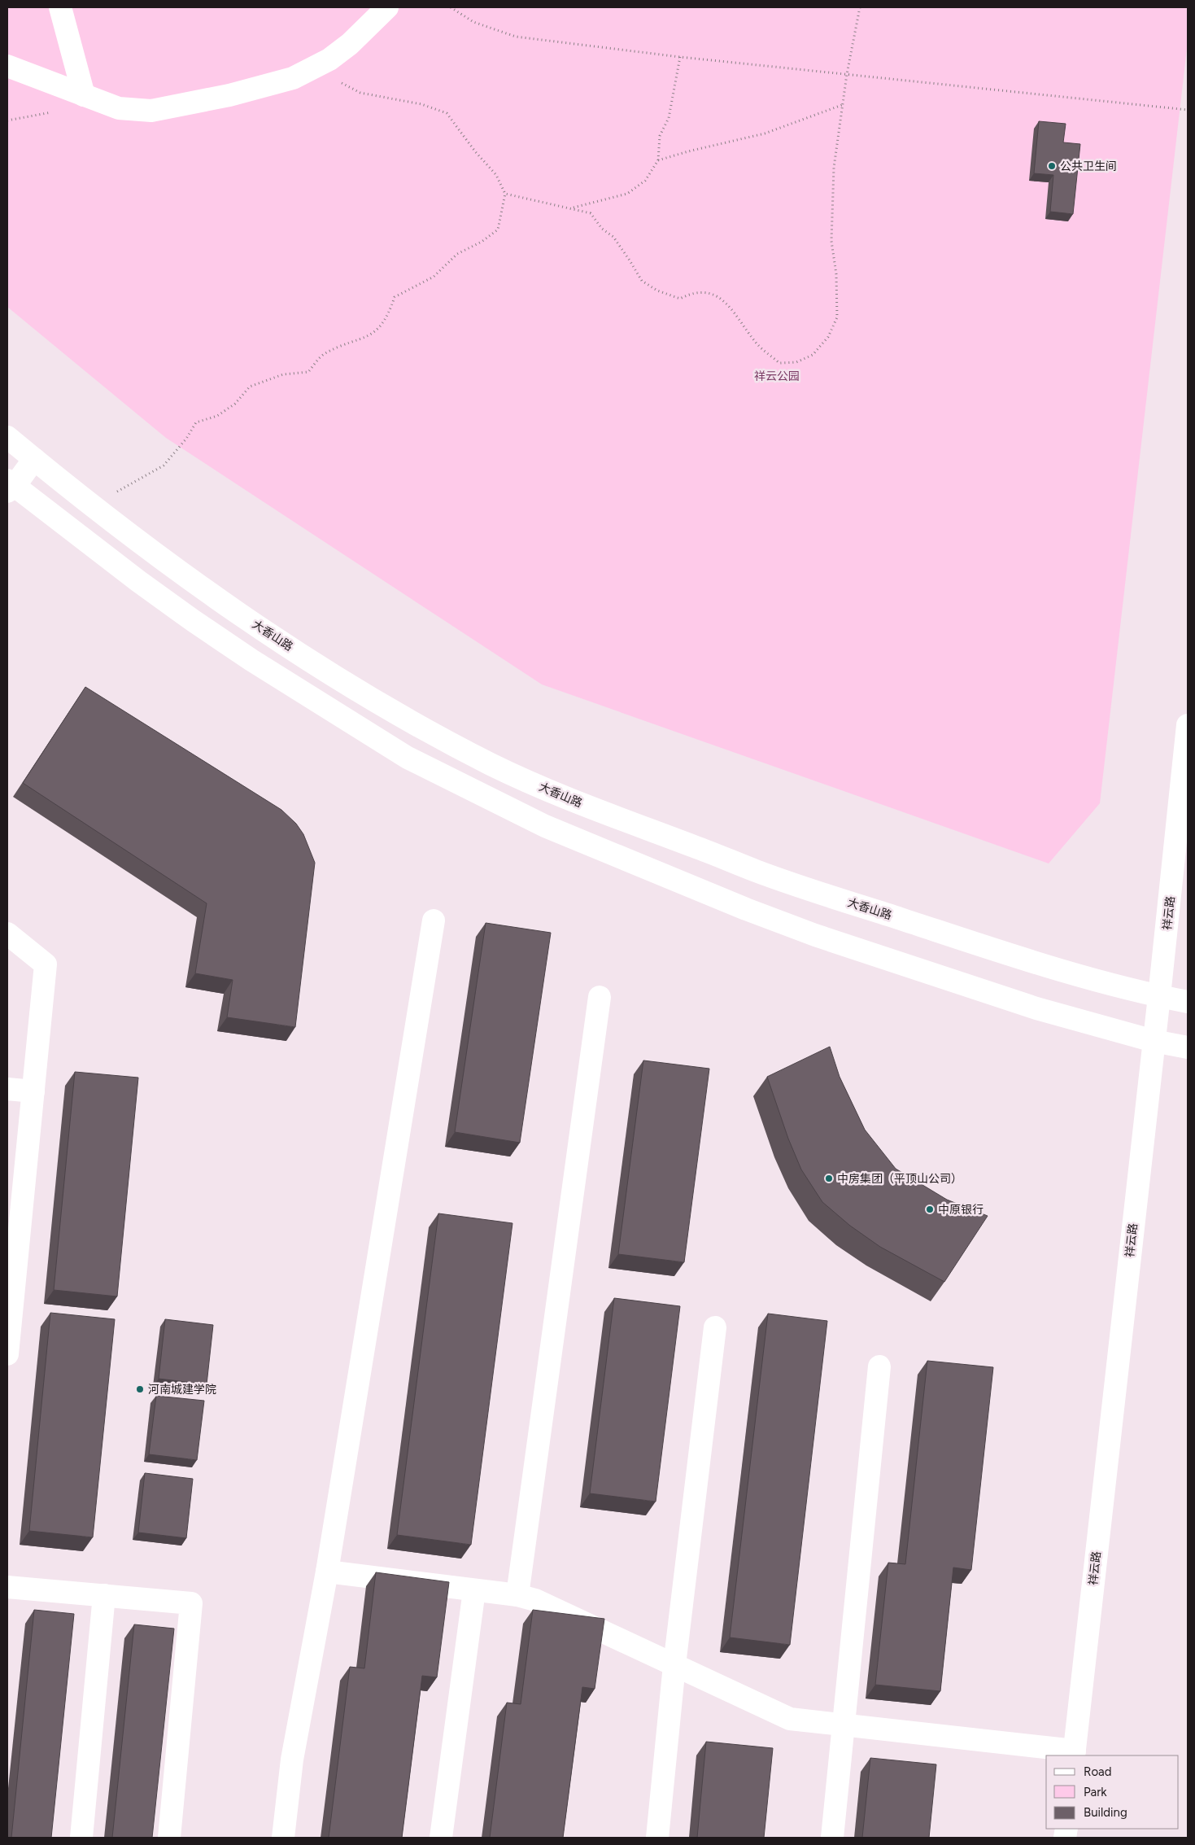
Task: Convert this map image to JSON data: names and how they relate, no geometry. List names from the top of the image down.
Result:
{
  "streets": {
    "main road": ["大香山路", "祥云路"]
  },
  "crossings": [
    ["大香山路", "祥云路"]
  ],
  "parks": ["祥云公园"],
  "places": [
    "公共卫生间",
    "中房集团（平顶山公司）",
    "中原银行",
    "河南城建学院"
  ],
  "legend": ["Road", "Park", "Building"]
}
